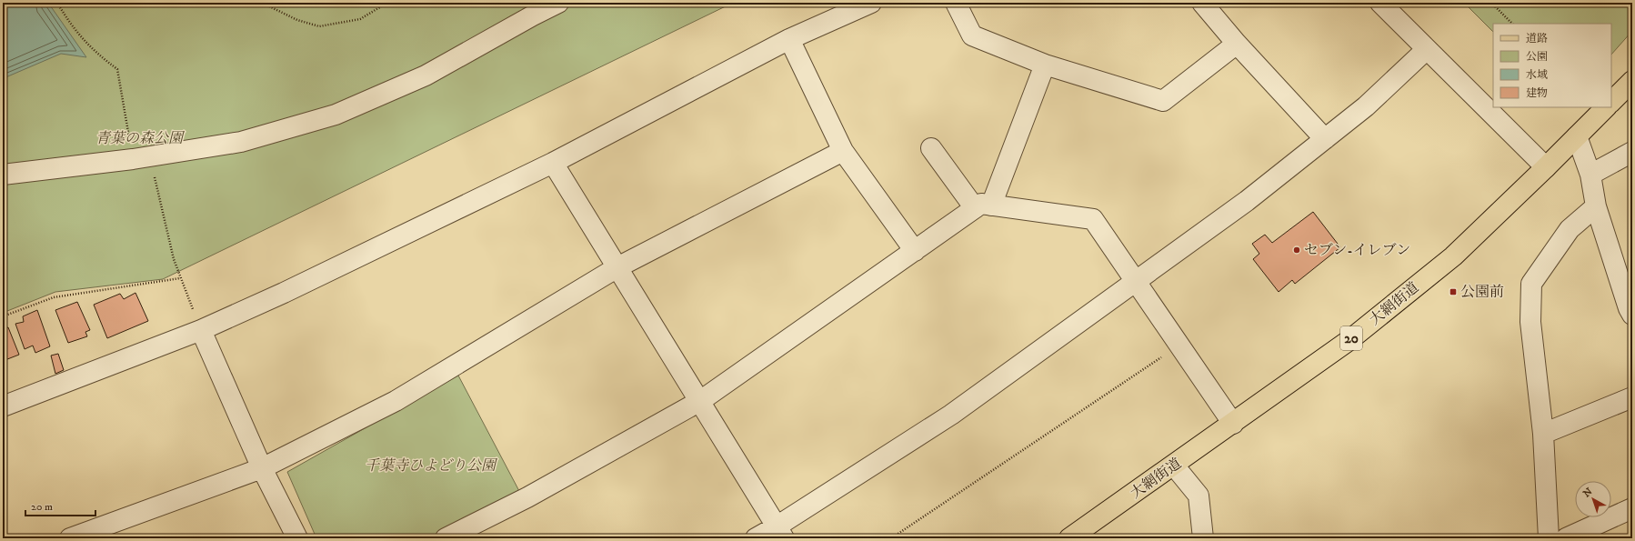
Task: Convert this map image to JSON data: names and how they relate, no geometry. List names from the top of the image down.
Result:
{
  "streets": {
    "main road": ["大網街道", "20"]
  },
  "parks": ["青葉の森公園", "千葉寺ひよどり公園"],
  "places": {
    "other": ["セブン-イレブン"],
    "transit": ["公園前"]
  },
  "legend": [
    "道路",
    "公園",
    "水域",
    "建物"
  ],
  "scale_bar": "20 m",
  "north": "top left"
}
